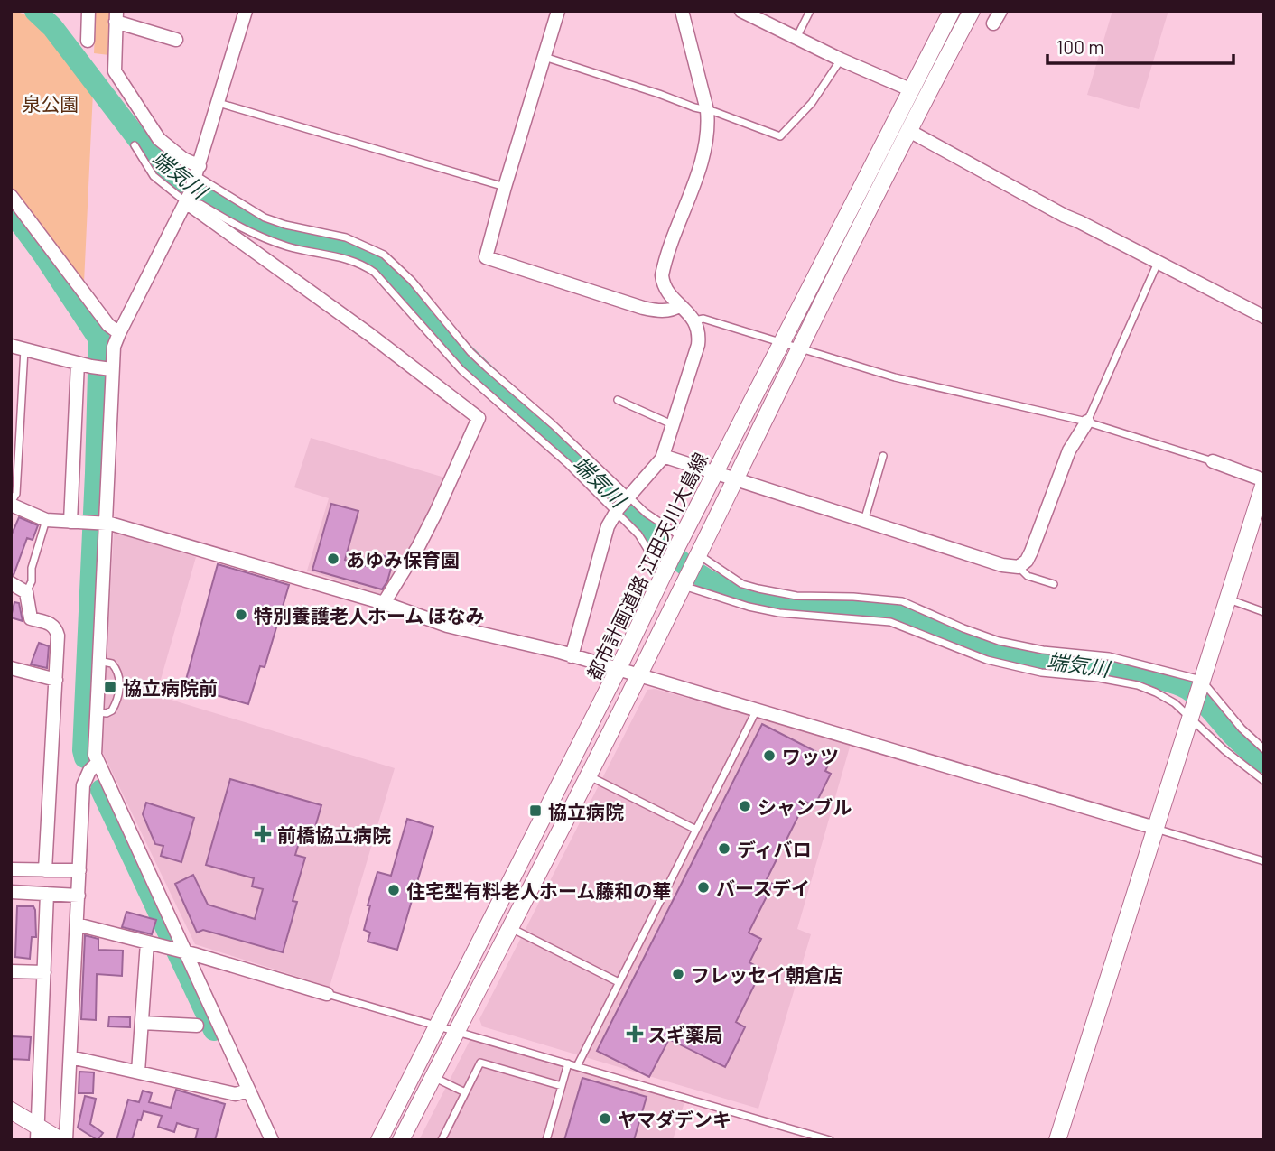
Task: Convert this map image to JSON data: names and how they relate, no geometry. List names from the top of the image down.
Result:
{
  "streets": {
    "street": ["都市計画道路 江田天川大島線"]
  },
  "water": ["端気川"],
  "parks": ["泉公園"],
  "places": {
    "other": [
      "あゆみ保育園",
      "特別養護老人ホーム ほなみ",
      "ワッツ",
      "シャンブル",
      "ディバロ",
      "バースデイ",
      "住宅型有料老人ホーム藤和の華",
      "フレッセイ朝倉店",
      "ヤマダデンキ"
    ],
    "transit": ["協立病院前", "協立病院"],
    "health": ["前橋協立病院", "スギ薬局"]
  },
  "scale_bar": "100 m"
}
